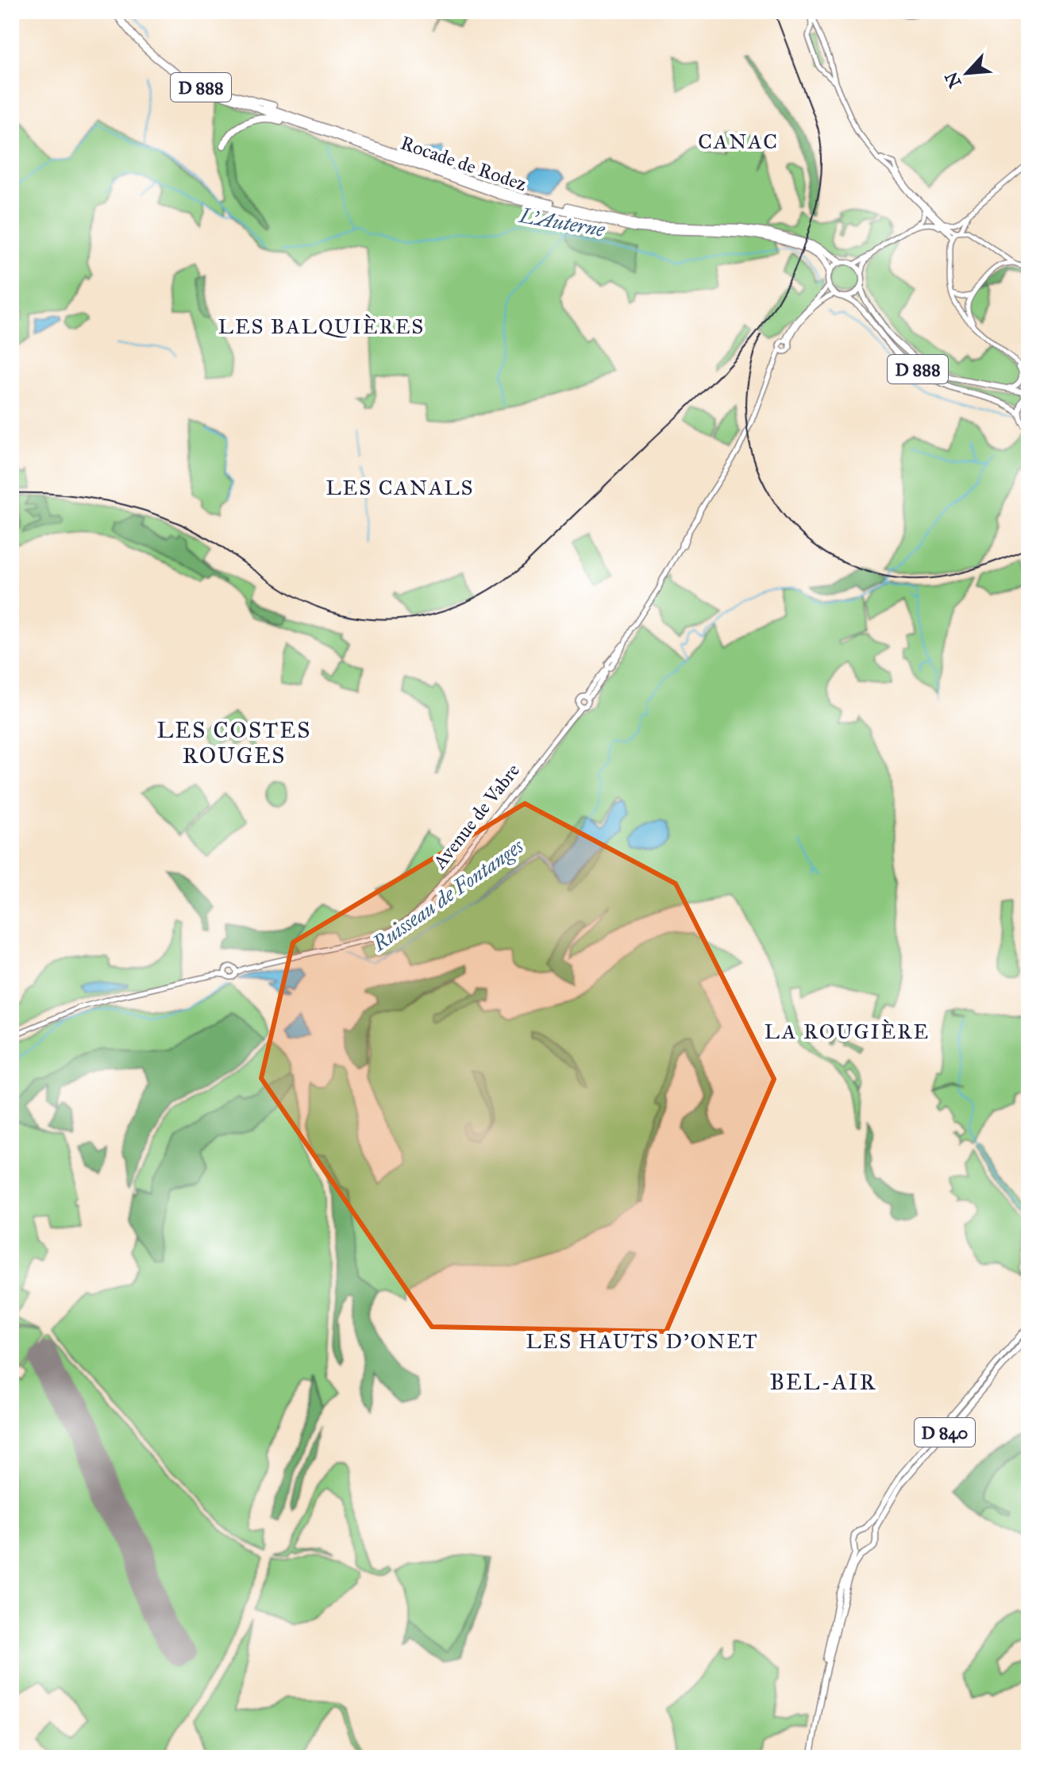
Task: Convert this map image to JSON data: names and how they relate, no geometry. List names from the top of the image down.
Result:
{
  "streets": {
    "highway": ["D 888", "Rocade de Rodez"],
    "main road": ["Avenue de Vabre", "D 840"]
  },
  "crossings": [
    ["D 888", "Rocade de Rodez"]
  ],
  "districts": [
    "CANAC",
    "LES BALQUIÈRES",
    "LES CANALS",
    "LES COSTES ROUGES",
    "LA ROUGIÈRE",
    "LES HAUTS D'ONET",
    "BEL-AIR"
  ],
  "water": ["L'Auterne", "Ruisseau de Fontanges"],
  "north": "bottom left"
}
